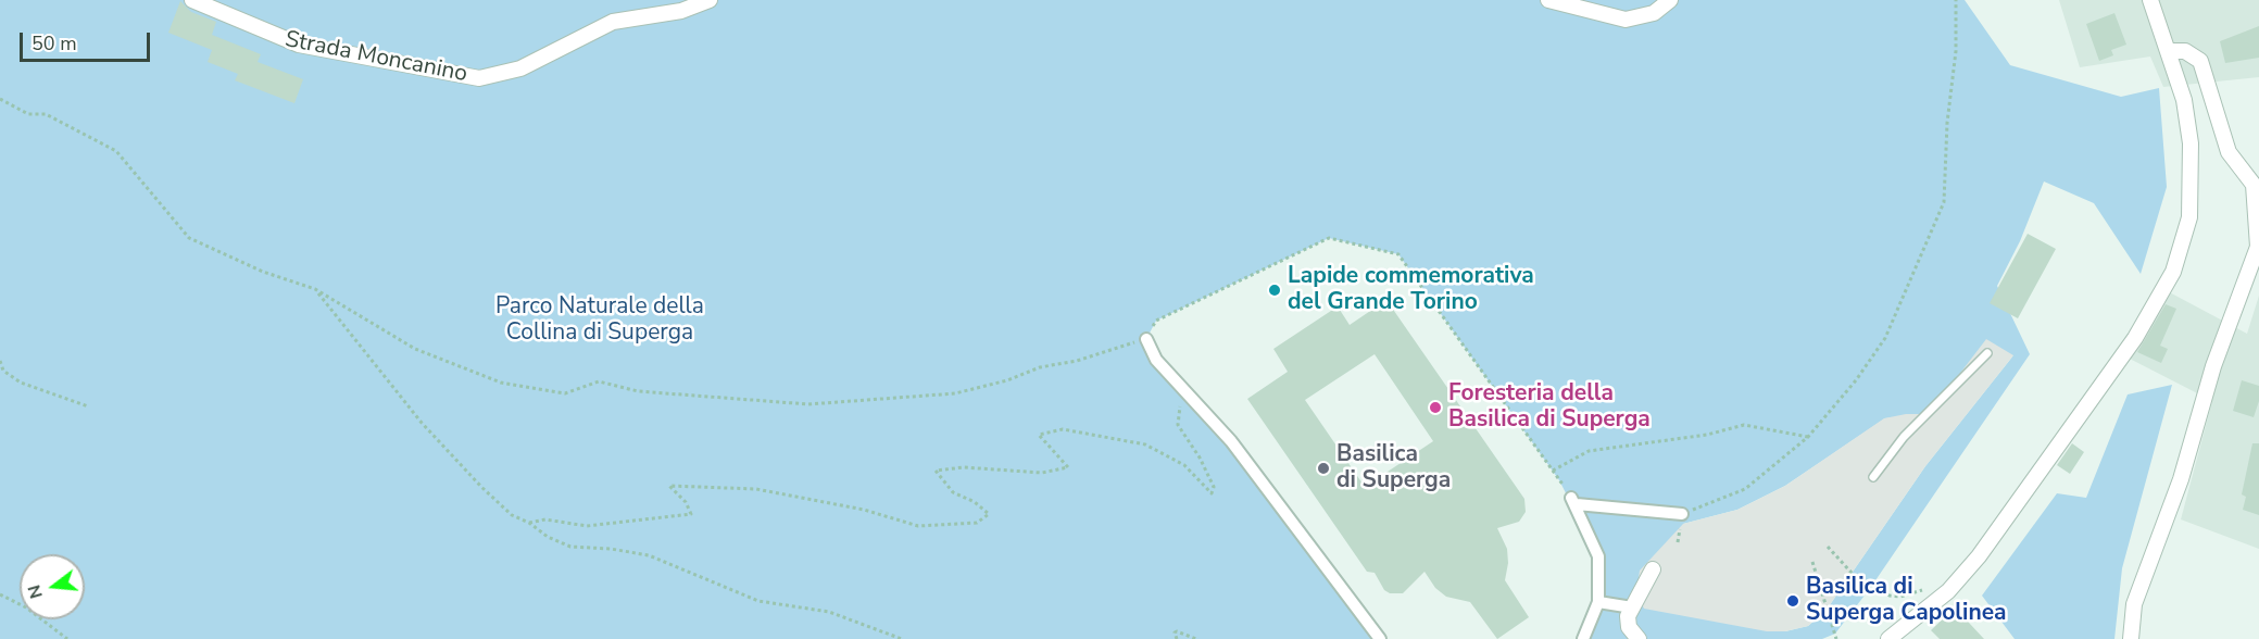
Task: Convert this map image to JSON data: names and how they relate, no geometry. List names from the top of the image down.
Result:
{
  "streets": {
    "street": ["Strada Moncanino"]
  },
  "parks": ["Parco Naturale della Collina di Superga"],
  "places": [
    "Lapide commemorativa del Grande Torino",
    "Foresteria della Basilica di Superga",
    "Basilica di Superga",
    "Basilica di Superga Capolinea"
  ],
  "scale_bar": "50 m",
  "north": "left"
}
